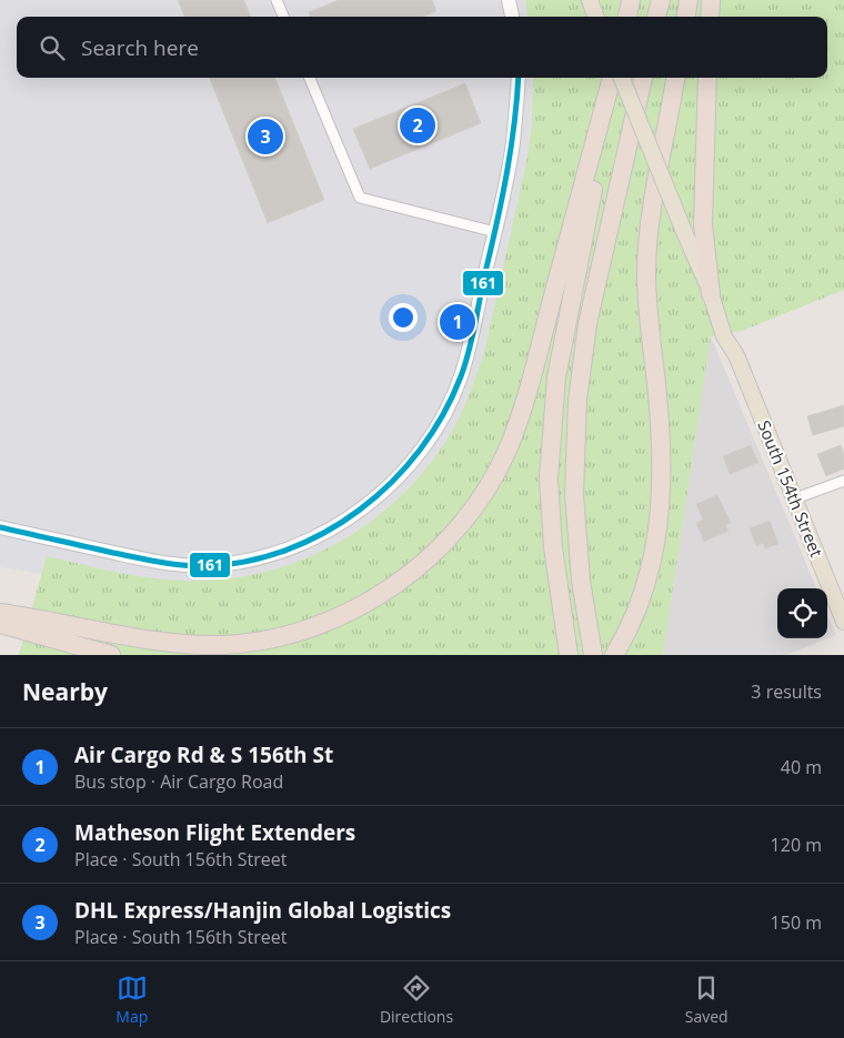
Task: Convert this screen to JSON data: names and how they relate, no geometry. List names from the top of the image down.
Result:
{
  "streets": {
    "main road": ["South 154th Street"]
  },
  "lines": ["transit line 161"],
  "page": {
    "search": "Search here",
    "pins": ["2", "3", "1"],
    "heading": ["Nearby", "3 results"],
    "list": [
      {
        "mark": "1",
        "name": "Air Cargo Rd & S 156th St",
        "note": "Bus stop · Air Cargo Road",
        "value": "40 m"
      },
      {
        "mark": "2",
        "name": "Matheson Flight Extenders",
        "note": "Place · South 156th Street",
        "value": "120 m"
      },
      {
        "mark": "3",
        "name": "DHL Express/Hanjin Global Logistics",
        "note": "Place · South 156th Street",
        "value": "150 m"
      }
    ],
    "nav": ["Map", "Directions", "Saved"]
  }
}
